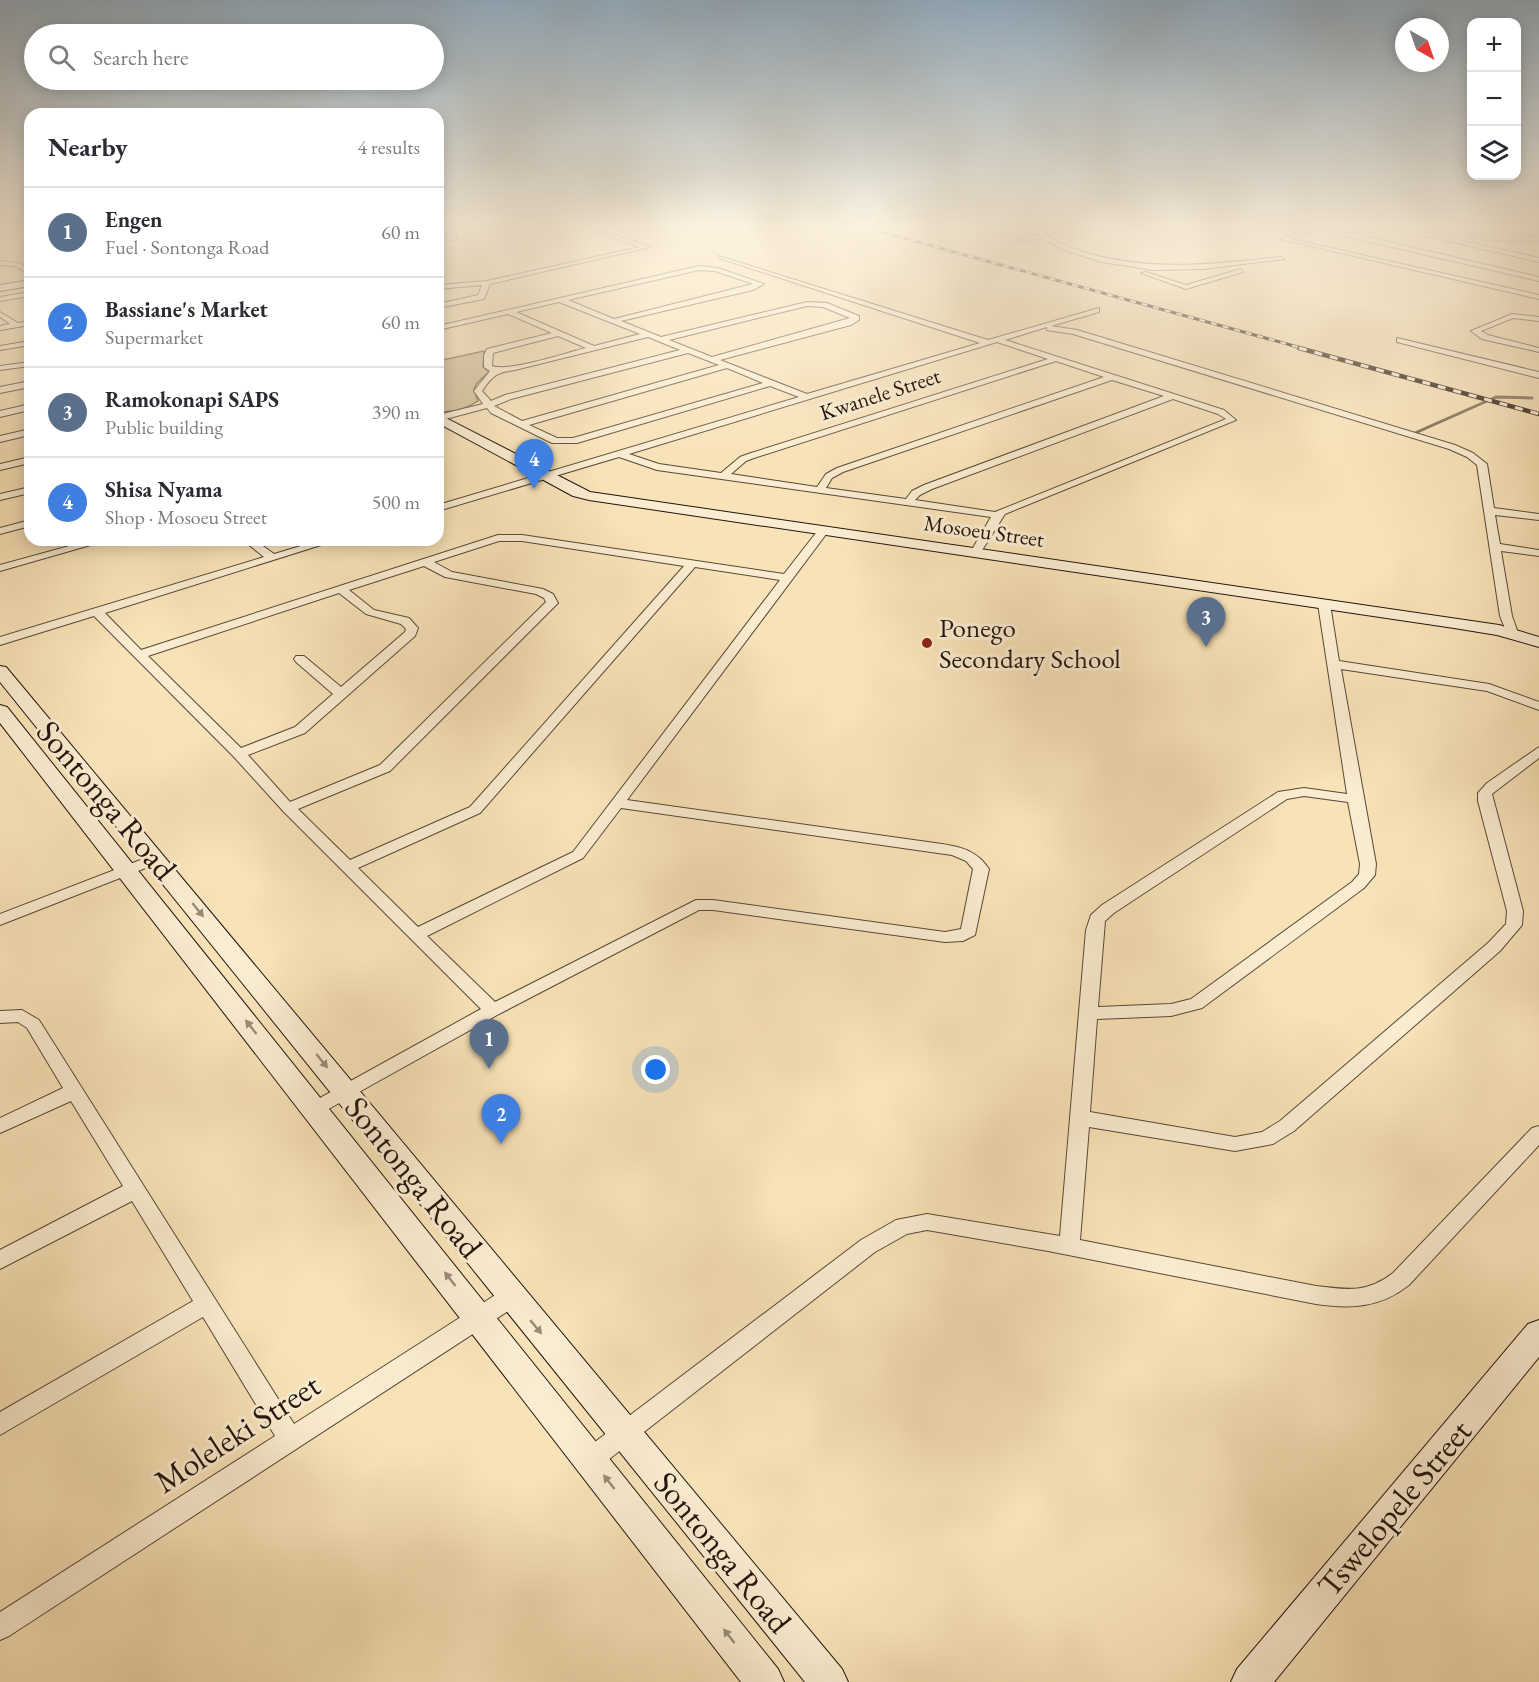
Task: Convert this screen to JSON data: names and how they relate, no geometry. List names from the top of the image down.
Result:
{
  "streets": {
    "main road": ["Mosoeu Street", "Sontonga Road", "Tswelopele Street"],
    "street": ["Kwanele Street", "Moleleki Street"]
  },
  "crossings": [
    ["Sontonga Road", "Moleleki Street"]
  ],
  "places": ["Ponego Secondary School"],
  "north": "bottom right",
  "page": {
    "map_buttons": ["+", "−"],
    "search": "Search here",
    "heading": ["Nearby", "4 results"],
    "list": [
      {
        "mark": "1",
        "name": "Engen",
        "note": "Fuel · Sontonga Road",
        "value": "60 m"
      },
      {
        "mark": "2",
        "name": "Bassiane's Market",
        "note": "Supermarket",
        "value": "60 m"
      },
      {
        "mark": "3",
        "name": "Ramokonapi SAPS",
        "note": "Public building",
        "value": "390 m"
      },
      {
        "mark": "4",
        "name": "Shisa Nyama",
        "note": "Shop · Mosoeu Street",
        "value": "500 m"
      }
    ],
    "pins": [
      "4",
      "3",
      "1",
      "2"
    ]
  }
}
